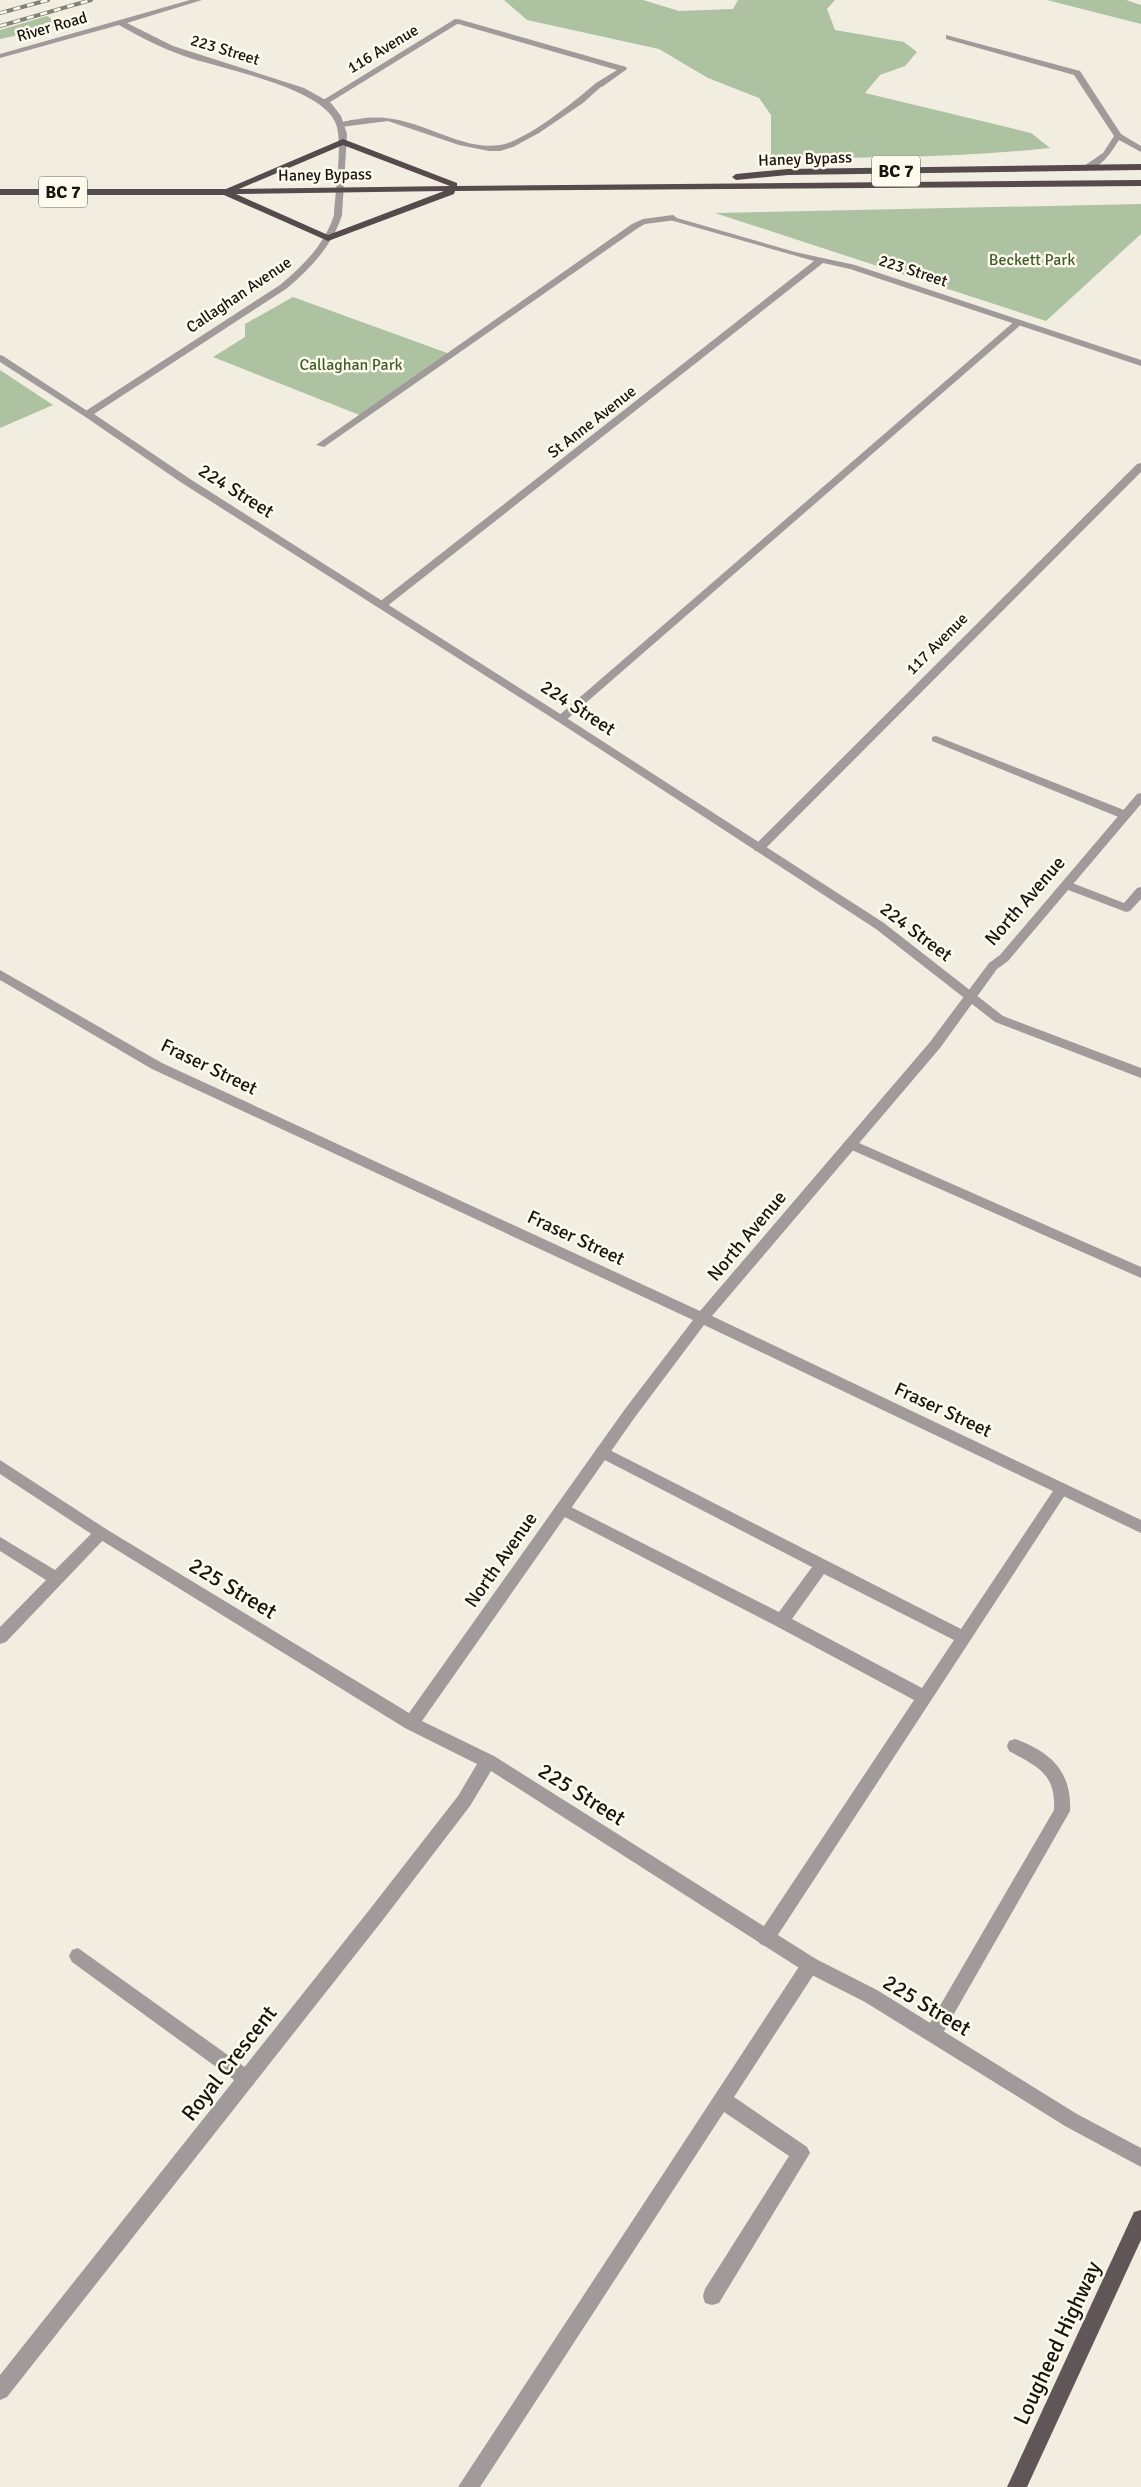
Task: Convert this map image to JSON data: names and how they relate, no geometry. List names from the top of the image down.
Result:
{
  "streets": {
    "highway": ["Haney Bypass", "BC 7"],
    "main road": ["Lougheed Highway"],
    "street": [
      "River Road",
      "116 Avenue",
      "223 Street",
      "Callaghan Avenue",
      "St Anne Avenue",
      "224 Street",
      "117 Avenue",
      "North Avenue",
      "Fraser Street",
      "225 Street",
      "Royal Crescent"
    ]
  },
  "crossings": [
    ["River Road", "223 Street"],
    ["116 Avenue", "223 Street"],
    ["116 Avenue", "Callaghan Avenue"],
    ["223 Street", "Callaghan Avenue"],
    ["223 Street", "St Anne Avenue"],
    ["Haney Bypass", "Callaghan Avenue"],
    ["Callaghan Avenue", "224 Street"],
    ["St Anne Avenue", "224 Street"],
    ["224 Street", "117 Avenue"],
    ["224 Street", "North Avenue"],
    ["North Avenue", "Fraser Street"],
    ["North Avenue", "225 Street"],
    ["225 Street", "Royal Crescent"]
  ],
  "parks": ["Beckett Park", "Callaghan Park"]
}
